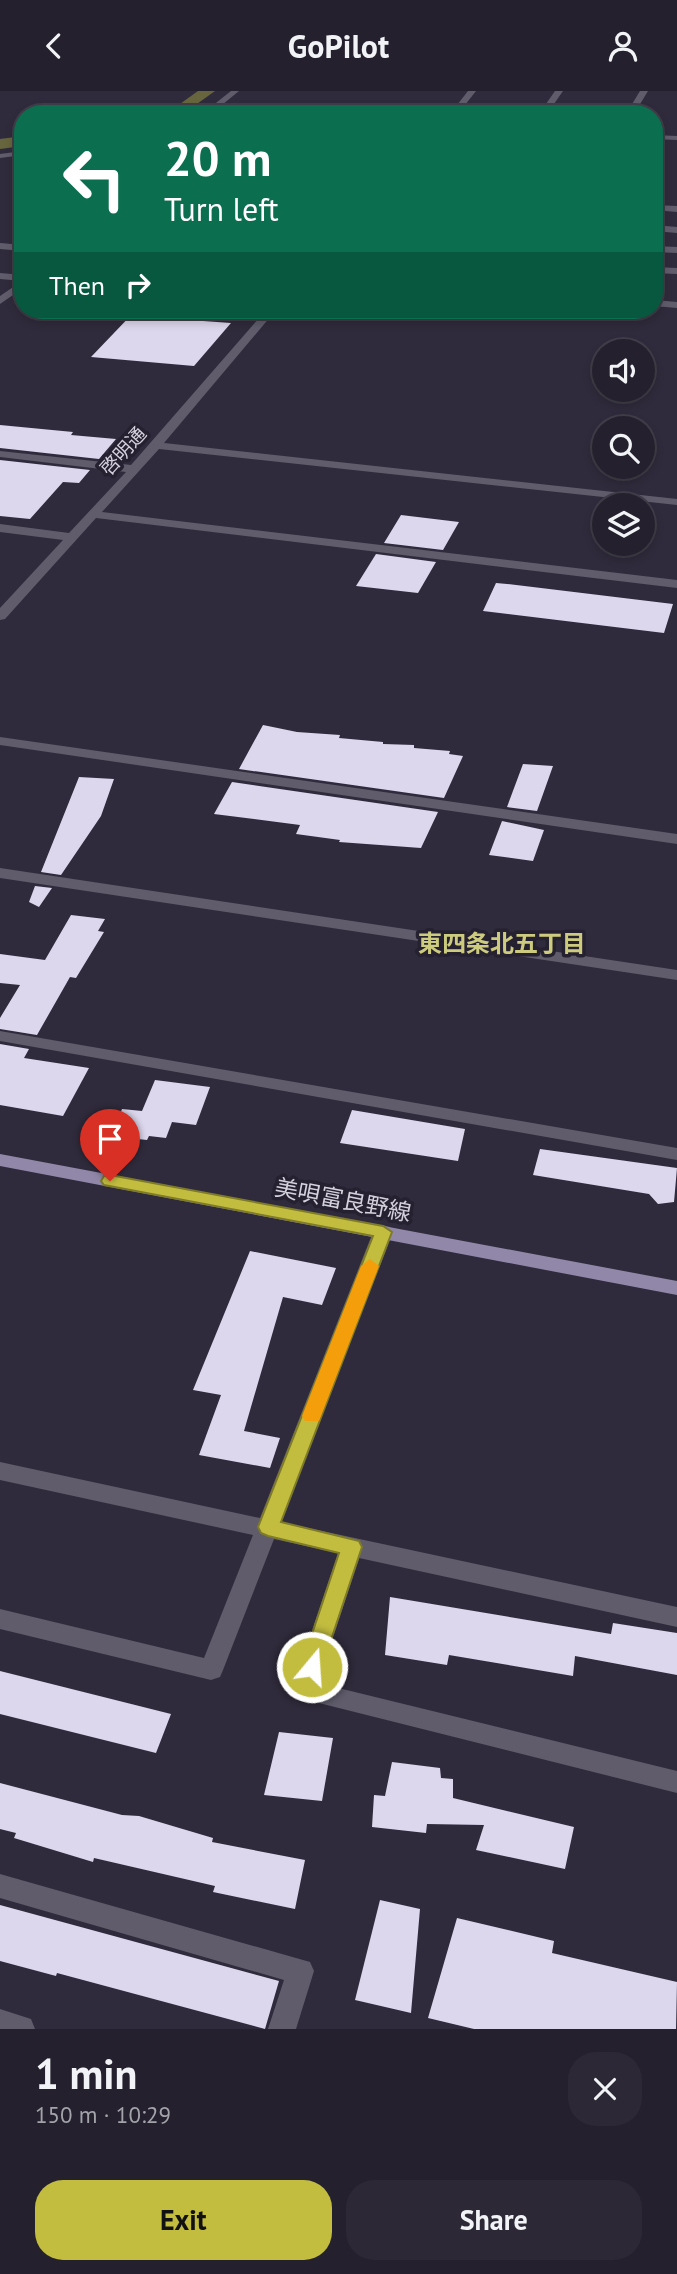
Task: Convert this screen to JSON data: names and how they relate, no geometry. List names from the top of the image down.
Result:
{
  "streets": {
    "main road": ["美唄富良野線"],
    "street": ["啓明通"]
  },
  "districts": ["東四条北五丁目"],
  "page": {
    "header": "GoPilot",
    "turn": ["20 m", "Turn left"],
    "then": "Then",
    "heading": ["1 min", "150 m · 10:29"],
    "buttons": ["Exit", "Share"]
  }
}
